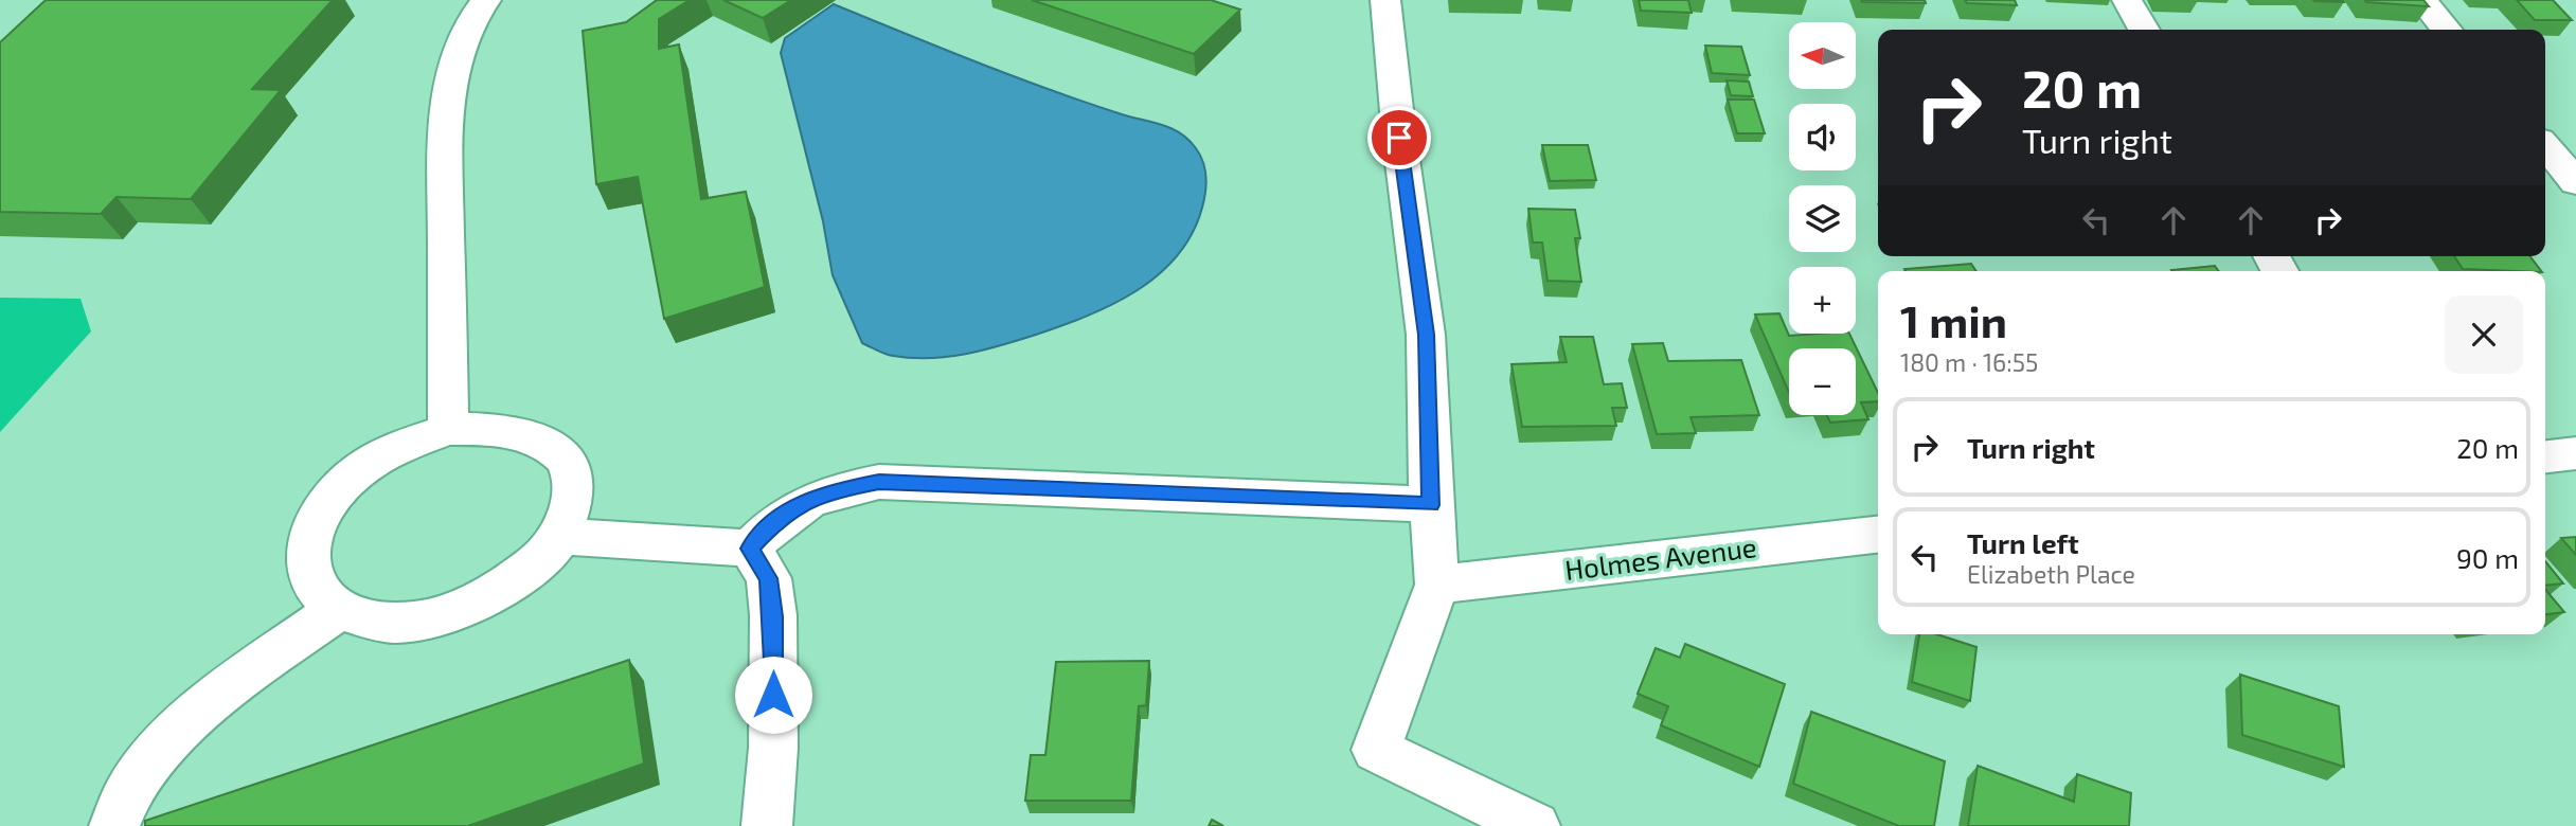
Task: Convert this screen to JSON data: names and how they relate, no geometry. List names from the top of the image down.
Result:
{
  "streets": {
    "street": ["Holmes Avenue"]
  },
  "north": "left",
  "page": {
    "map_buttons": ["+", "−"],
    "turn": ["20 m", "Turn right"],
    "heading": ["1 min", "180 m · 16:55"],
    "list": [
      {
        "name": "Turn right",
        "value": "20 m"
      },
      {
        "name": "Turn left",
        "note": "Elizabeth Place",
        "value": "90 m"
      }
    ]
  }
}
